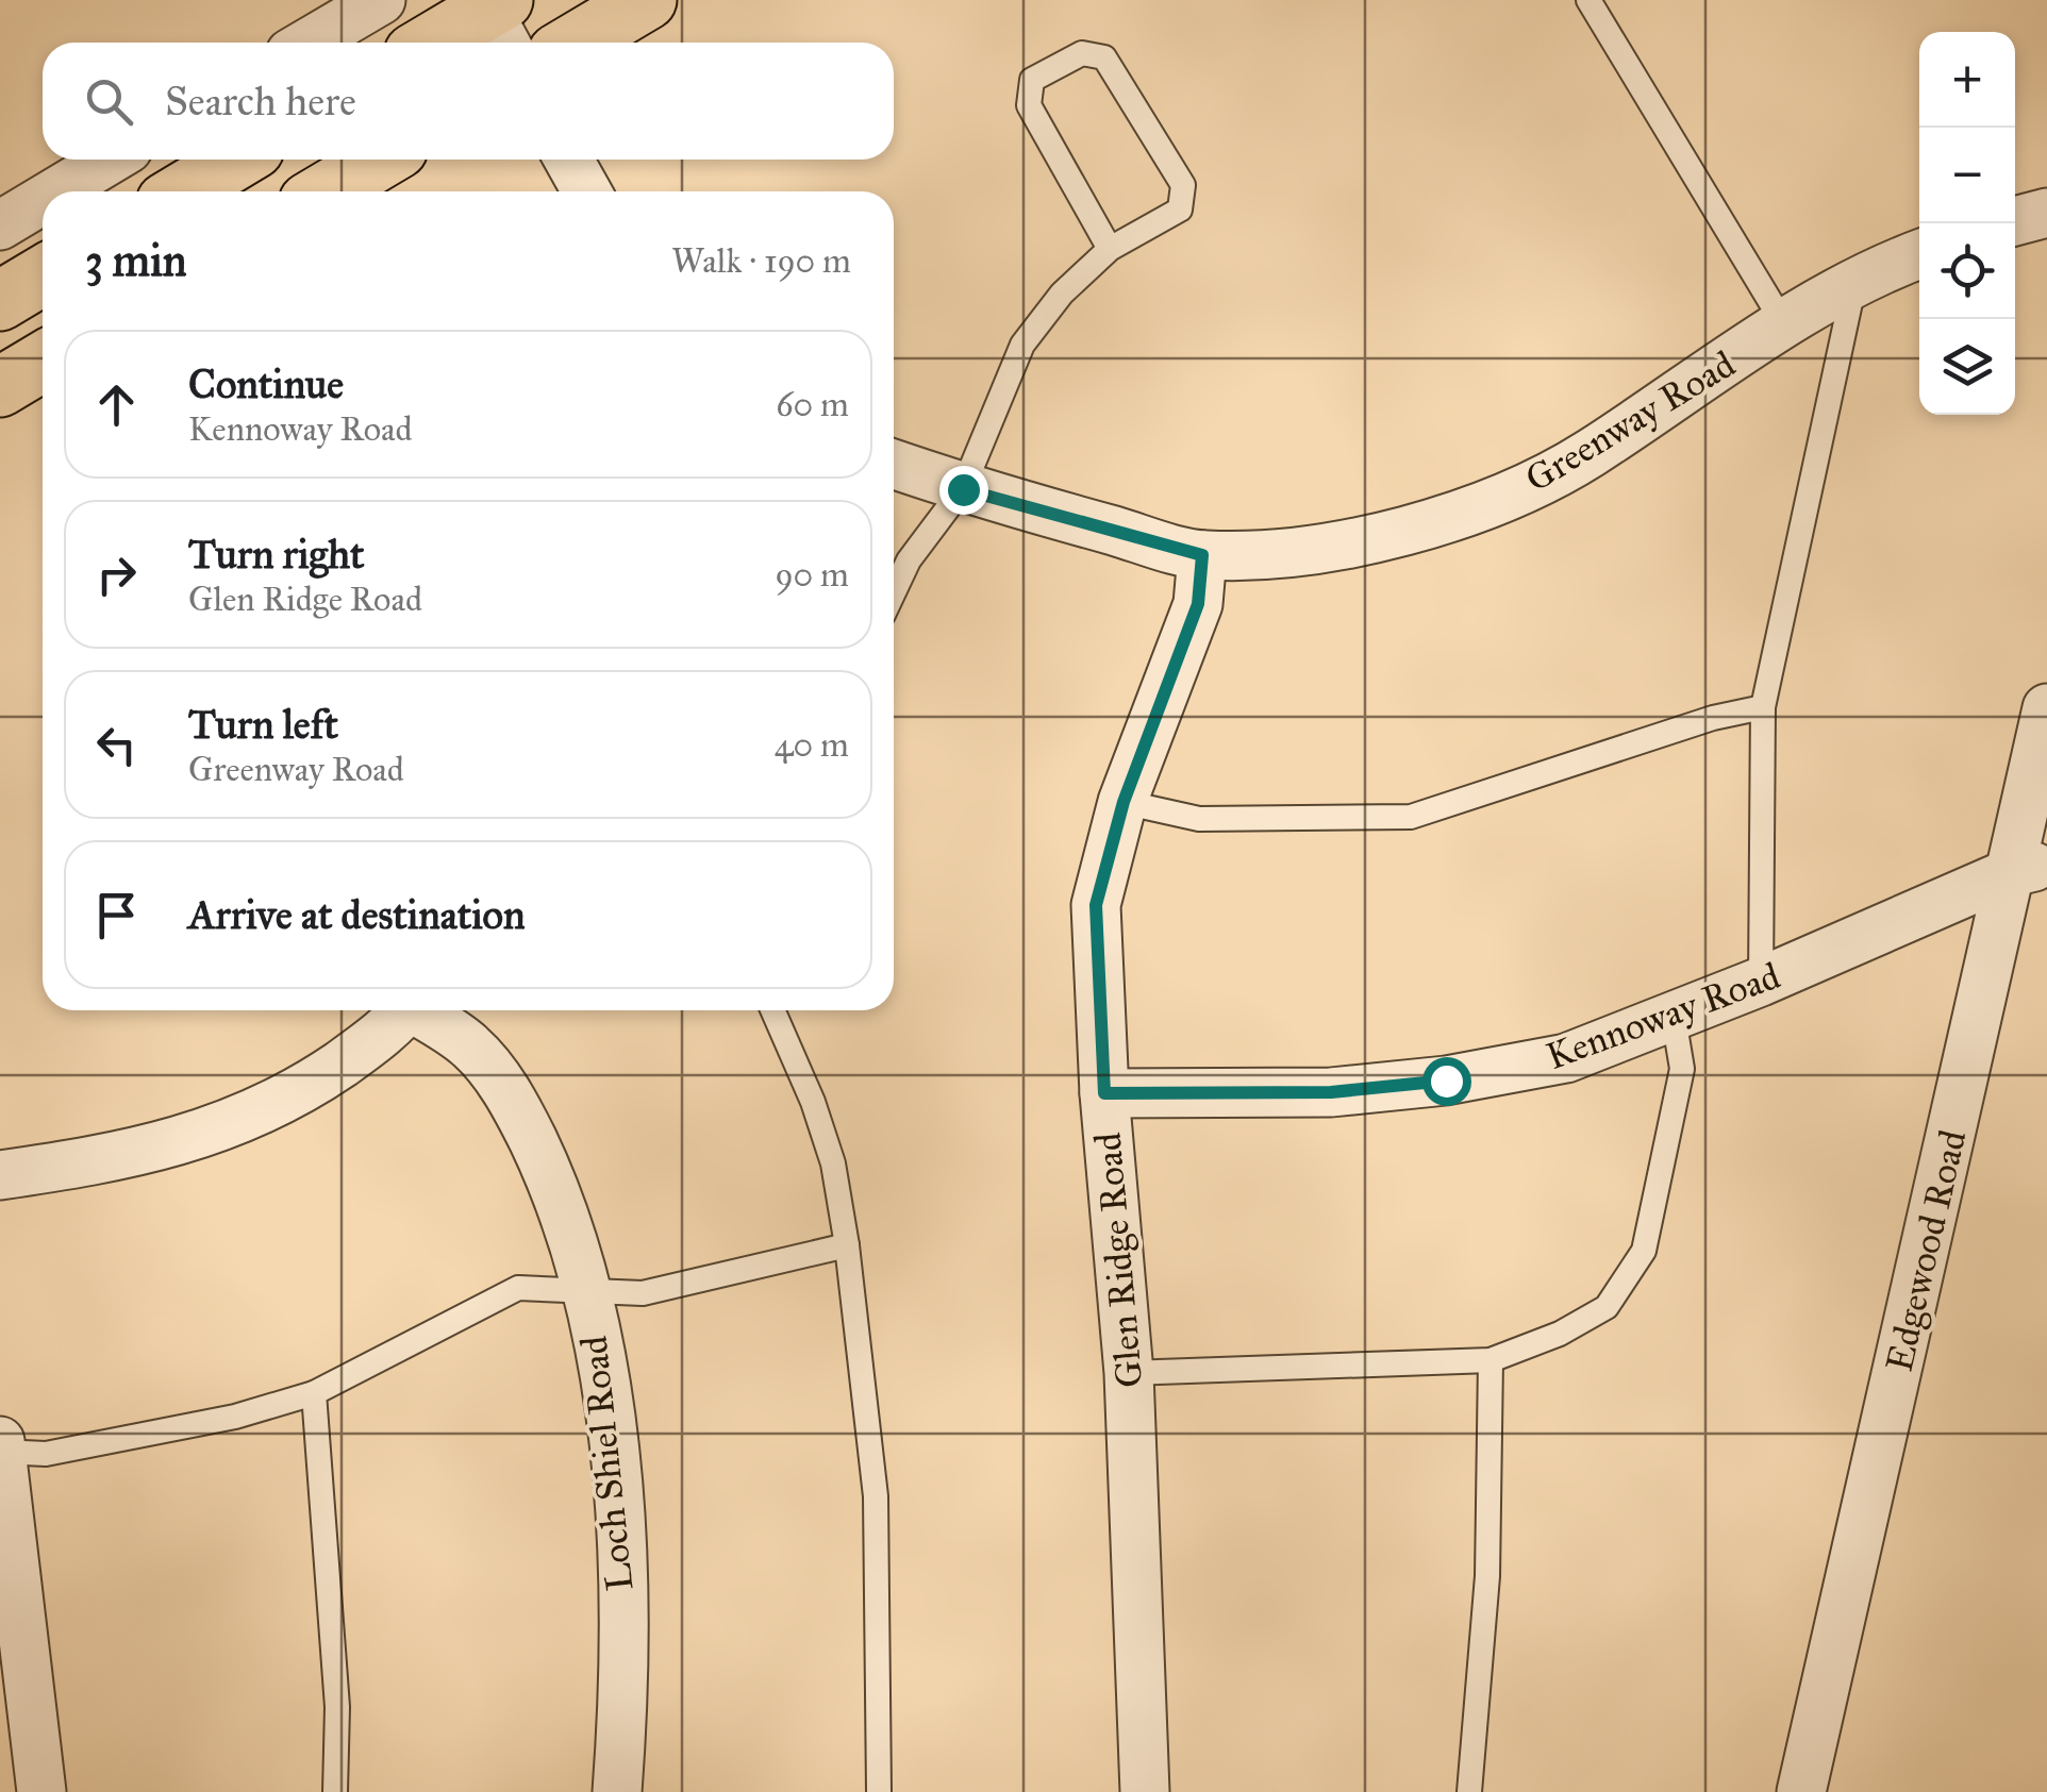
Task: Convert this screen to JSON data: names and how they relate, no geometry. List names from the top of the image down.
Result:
{
  "streets": {
    "street": [
      "Greenway Road",
      "Kennoway Road",
      "Edgewood Road",
      "Glen Ridge Road",
      "Loch Shiel Road"
    ]
  },
  "crossings": [
    ["Greenway Road", "Glen Ridge Road"],
    ["Kennoway Road", "Edgewood Road"],
    ["Kennoway Road", "Glen Ridge Road"]
  ],
  "page": {
    "map_buttons": ["+", "−"],
    "search": "Search here",
    "heading": ["3 min", "Walk · 190 m"],
    "list": [
      ["Continue", "Kennoway Road", "60 m"],
      ["Turn right", "Glen Ridge Road", "90 m"],
      ["Turn left", "Greenway Road", "40 m"],
      "Arrive at destination"
    ]
  }
}
